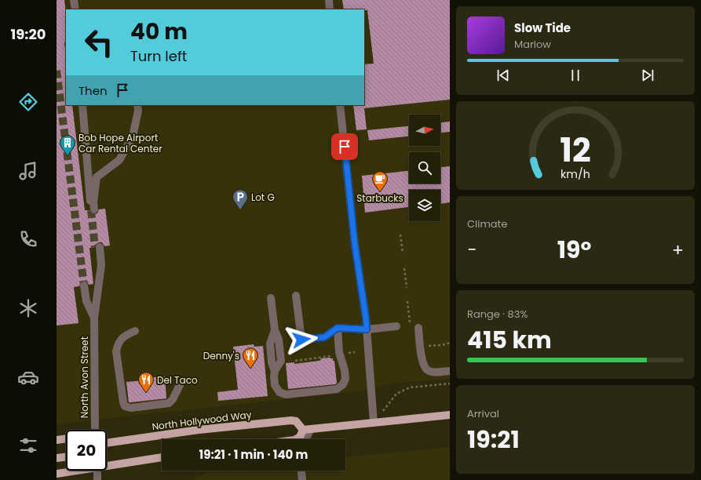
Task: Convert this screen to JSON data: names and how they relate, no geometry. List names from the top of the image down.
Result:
{
  "streets": {
    "main road": ["North Hollywood Way"],
    "street": ["North Avon Street"]
  },
  "places": {
    "building": ["Bob Hope Airport Car Rental Center"],
    "cafe": ["Starbucks"],
    "parking": ["Lot G"],
    "restaurant": ["Denny's", "Del Taco"]
  },
  "north": "right",
  "page": {
    "tabs": "19:20",
    "turn": ["40 m", "Turn left"],
    "song": ["Slow Tide", "Marlow"],
    "then": "Then",
    "tile": [
      "Climate",
      ["Range · 83%", "415 km"],
      ["Arrival", "19:21"]
    ],
    "heat": ["−", "19°", "+"],
    "limit": "20",
    "trip": "19:21 · 1 min · 140 m",
    "gauge": ["12", "km/h"]
  }
}
